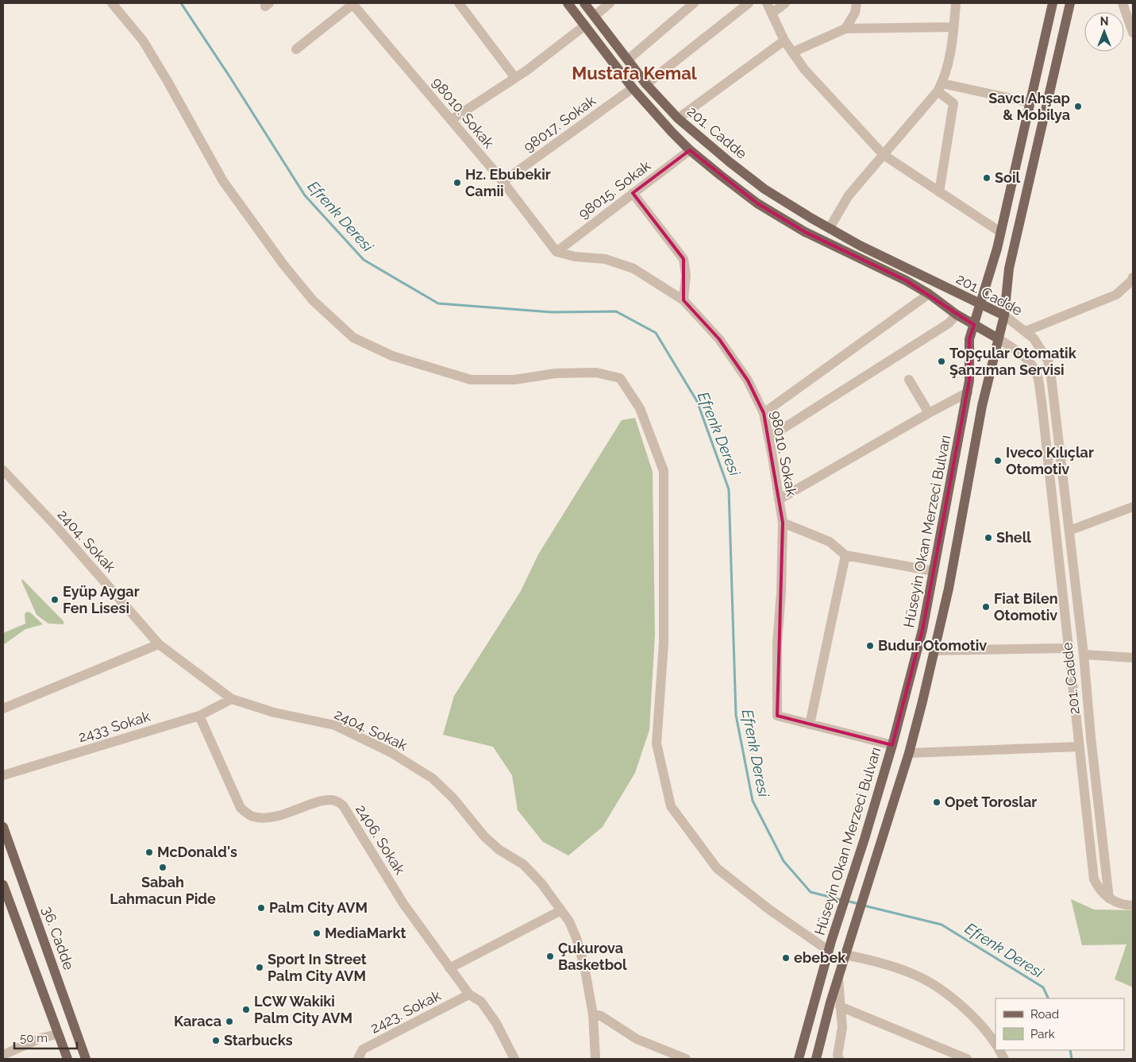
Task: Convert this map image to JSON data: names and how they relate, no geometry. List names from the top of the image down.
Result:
{
  "streets": {
    "main road": ["201. Cadde", "Hüseyin Okan Merzeci Bulvarı", "36. Cadde"],
    "street": [
      "98010. Sokak",
      "98017. Sokak",
      "98015. Sokak",
      "2404. Sokak",
      "2433 Sokak",
      "2406. Sokak",
      "2423. Sokak"
    ]
  },
  "crossings": [
    ["98010. Sokak", "98017. Sokak"],
    ["98010. Sokak", "98015. Sokak"],
    ["98017. Sokak", "201. Cadde"],
    ["201. Cadde", "98015. Sokak"],
    ["201. Cadde", "Hüseyin Okan Merzeci Bulvarı"],
    ["2404. Sokak", "2433 Sokak"],
    ["2433 Sokak", "2406. Sokak"],
    ["2406. Sokak", "2423. Sokak"]
  ],
  "districts": ["Mustafa Kemal"],
  "water": ["Efrenk Deresi"],
  "places": [
    "Savcı Ahşap & Mobilya",
    "Soil",
    "Hz. Ebubekir Camii",
    "Topçular Otomatik Şanzıman Servisi",
    "Iveco Kılıçlar Otomotiv",
    "Shell",
    "Eyüp Aygar Fen Lisesi",
    "Fiat Bilen Otomotiv",
    "Budur Otomotiv",
    "Opet Toroslar",
    "McDonald's",
    "Sabah Lahmacun Pide",
    "Palm City AVM",
    "MediaMarkt",
    "Çukurova Basketbol",
    "ebebek",
    "Sport In Street Palm City AVM",
    "LCW Wakiki Palm City AVM",
    "Karaca",
    "Starbucks"
  ],
  "legend": ["Road", "Park"],
  "scale_bar": "50 m",
  "north": "top"
}
